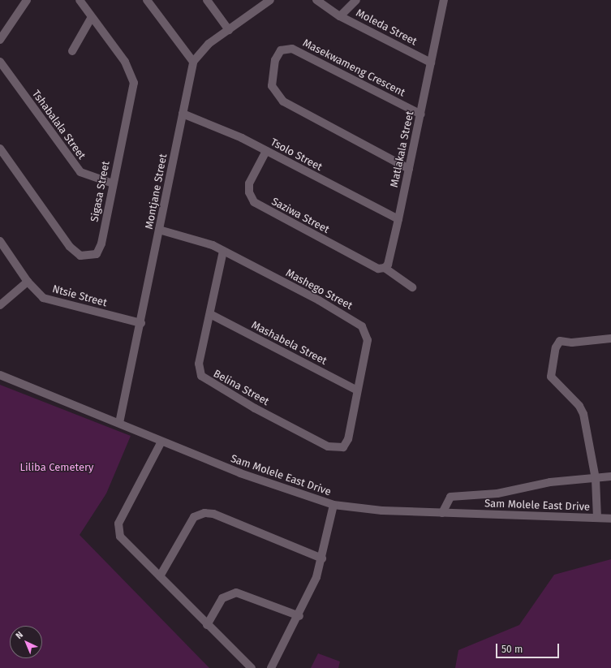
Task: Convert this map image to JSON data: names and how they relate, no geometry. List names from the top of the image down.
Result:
{
  "streets": {
    "street": [
      "Moleda Street",
      "Masekwameng Crescent",
      "Tshabalala Street",
      "Matlakala Street",
      "Tsolo Street",
      "Sigasa Street",
      "Montjane Street",
      "Saziwa Street",
      "Mashego Street",
      "Ntsie Street",
      "Mashabela Street",
      "Belina Street",
      "Sam Molele East Drive"
    ]
  },
  "crossings": [
    ["Moleda Street", "Matlakala Street"],
    ["Masekwameng Crescent", "Matlakala Street"],
    ["Tshabalala Street", "Sigasa Street"],
    ["Matlakala Street", "Tsolo Street"],
    ["Matlakala Street", "Saziwa Street"],
    ["Tsolo Street", "Montjane Street"],
    ["Tsolo Street", "Saziwa Street"],
    ["Montjane Street", "Mashego Street"],
    ["Montjane Street", "Ntsie Street"],
    ["Montjane Street", "Sam Molele East Drive"],
    ["Mashego Street", "Mashabela Street"],
    ["Mashego Street", "Belina Street"],
    ["Mashabela Street", "Belina Street"]
  ],
  "parks": ["Liliba Cemetery"],
  "scale_bar": "50 m",
  "north": "top left"
}
